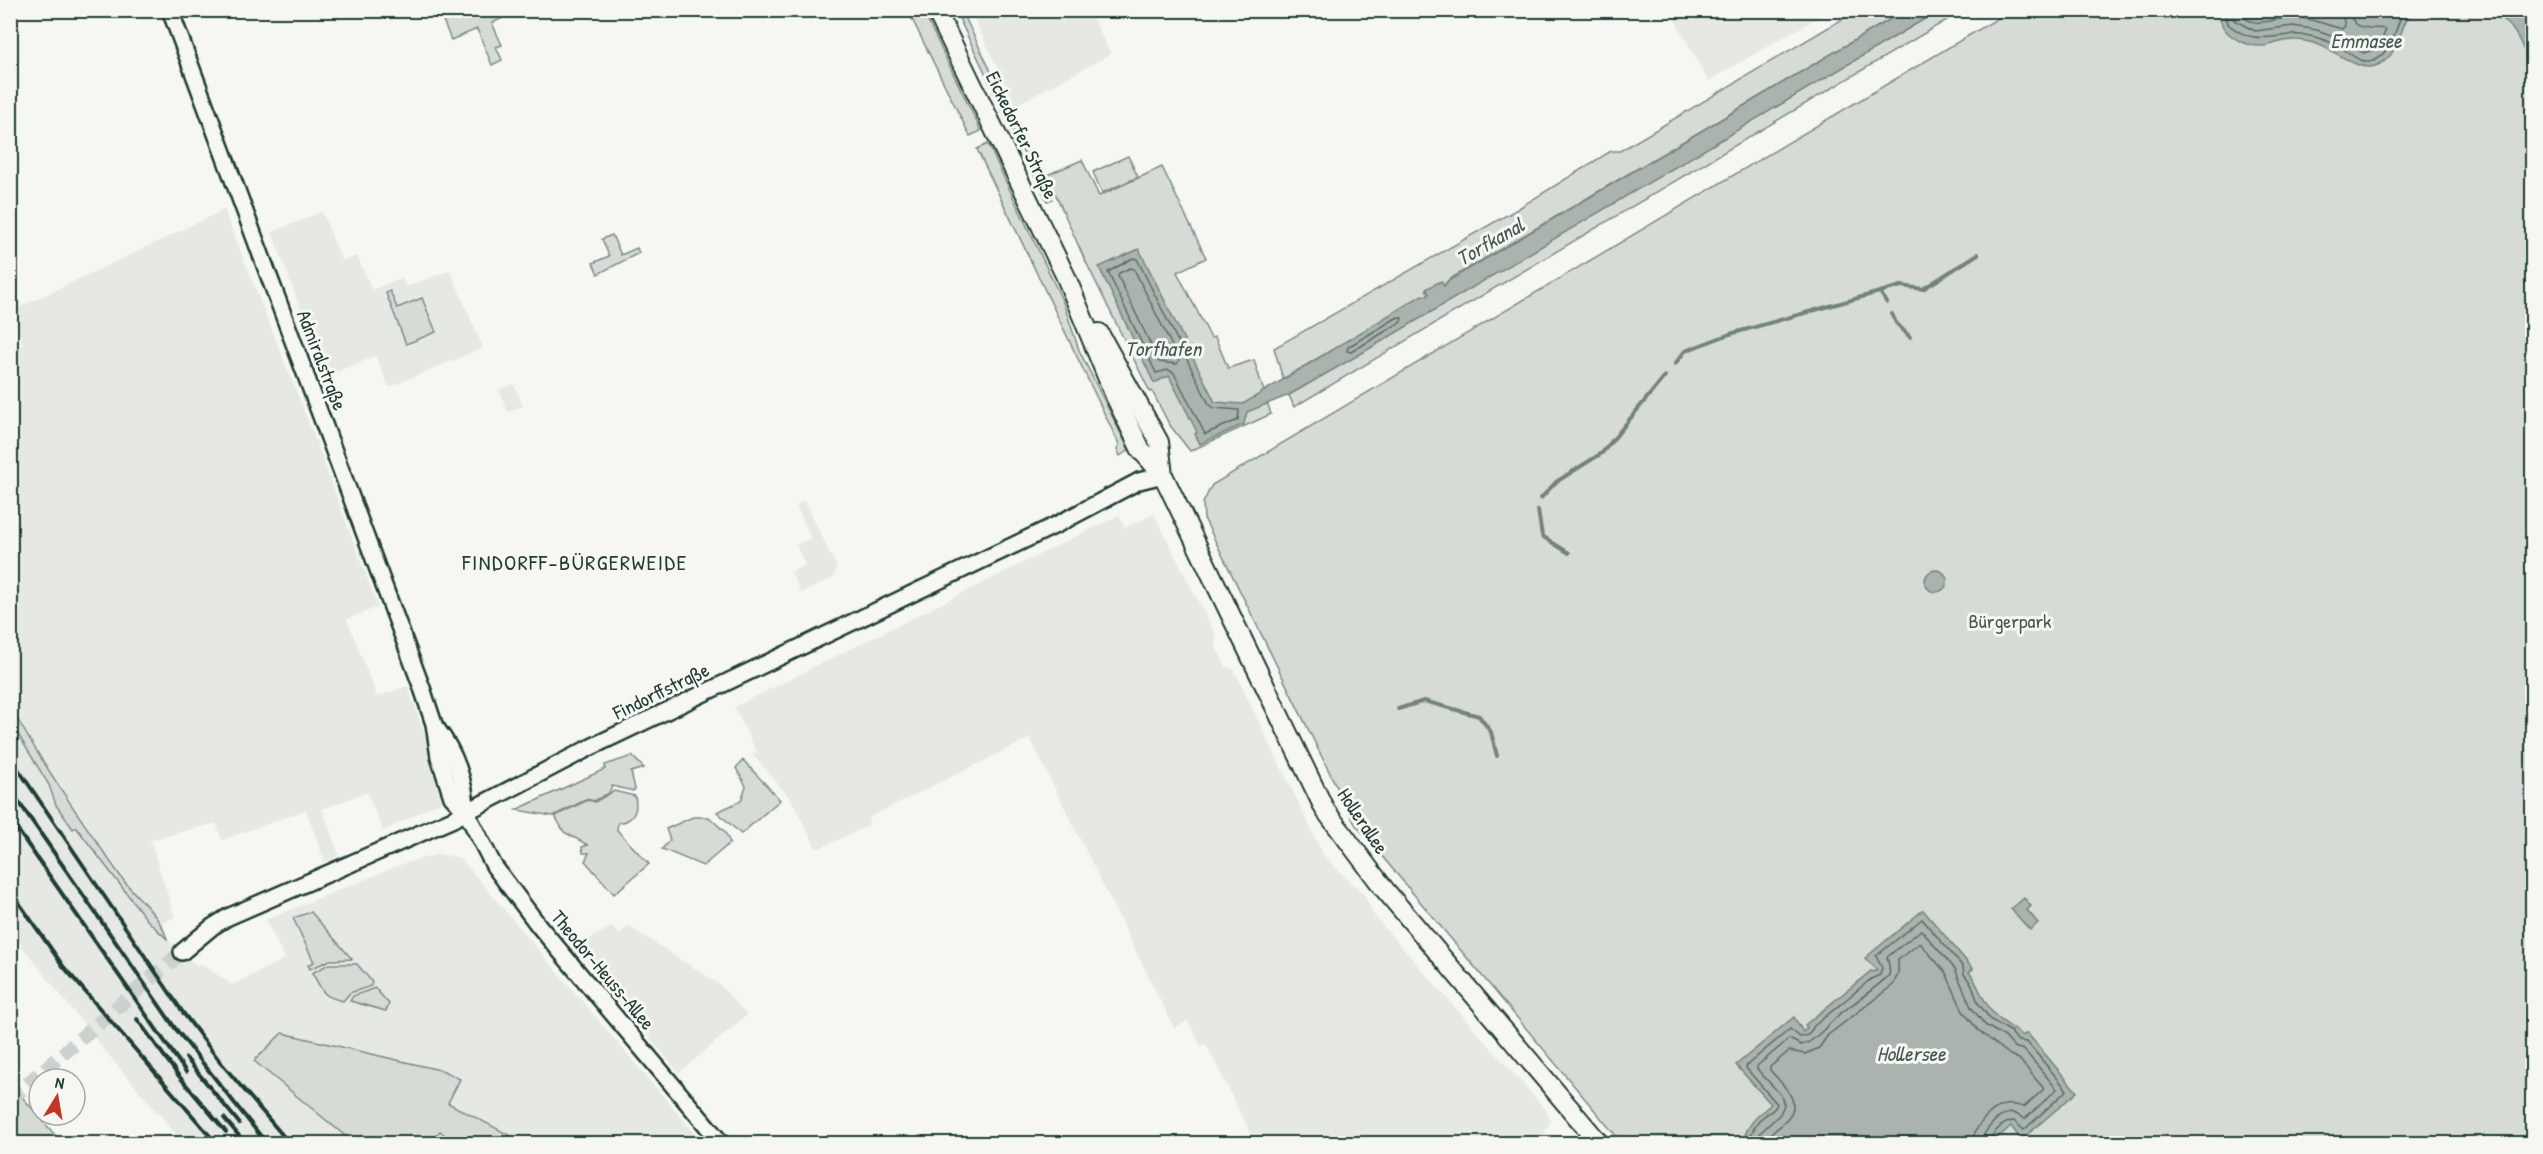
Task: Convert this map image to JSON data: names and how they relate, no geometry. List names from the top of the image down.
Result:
{
  "streets": {
    "main road": ["Eickedorfer Straße", "Hollerallee"],
    "street": ["Admiralstraße", "Findorffstraße", "Theodor-Heuss-Allee"]
  },
  "crossings": [
    ["Eickedorfer Straße", "Findorffstraße"],
    ["Eickedorfer Straße", "Hollerallee"],
    ["Admiralstraße", "Findorffstraße"],
    ["Admiralstraße", "Theodor-Heuss-Allee"],
    ["Findorffstraße", "Hollerallee"],
    ["Findorffstraße", "Theodor-Heuss-Allee"]
  ],
  "districts": ["FINDORFF-BÜRGERWEIDE"],
  "water": [
    "Emmasee",
    "Torfkanal",
    "Torfhafen",
    "Hollersee"
  ],
  "parks": ["Bürgerpark"],
  "north": "top"
}
